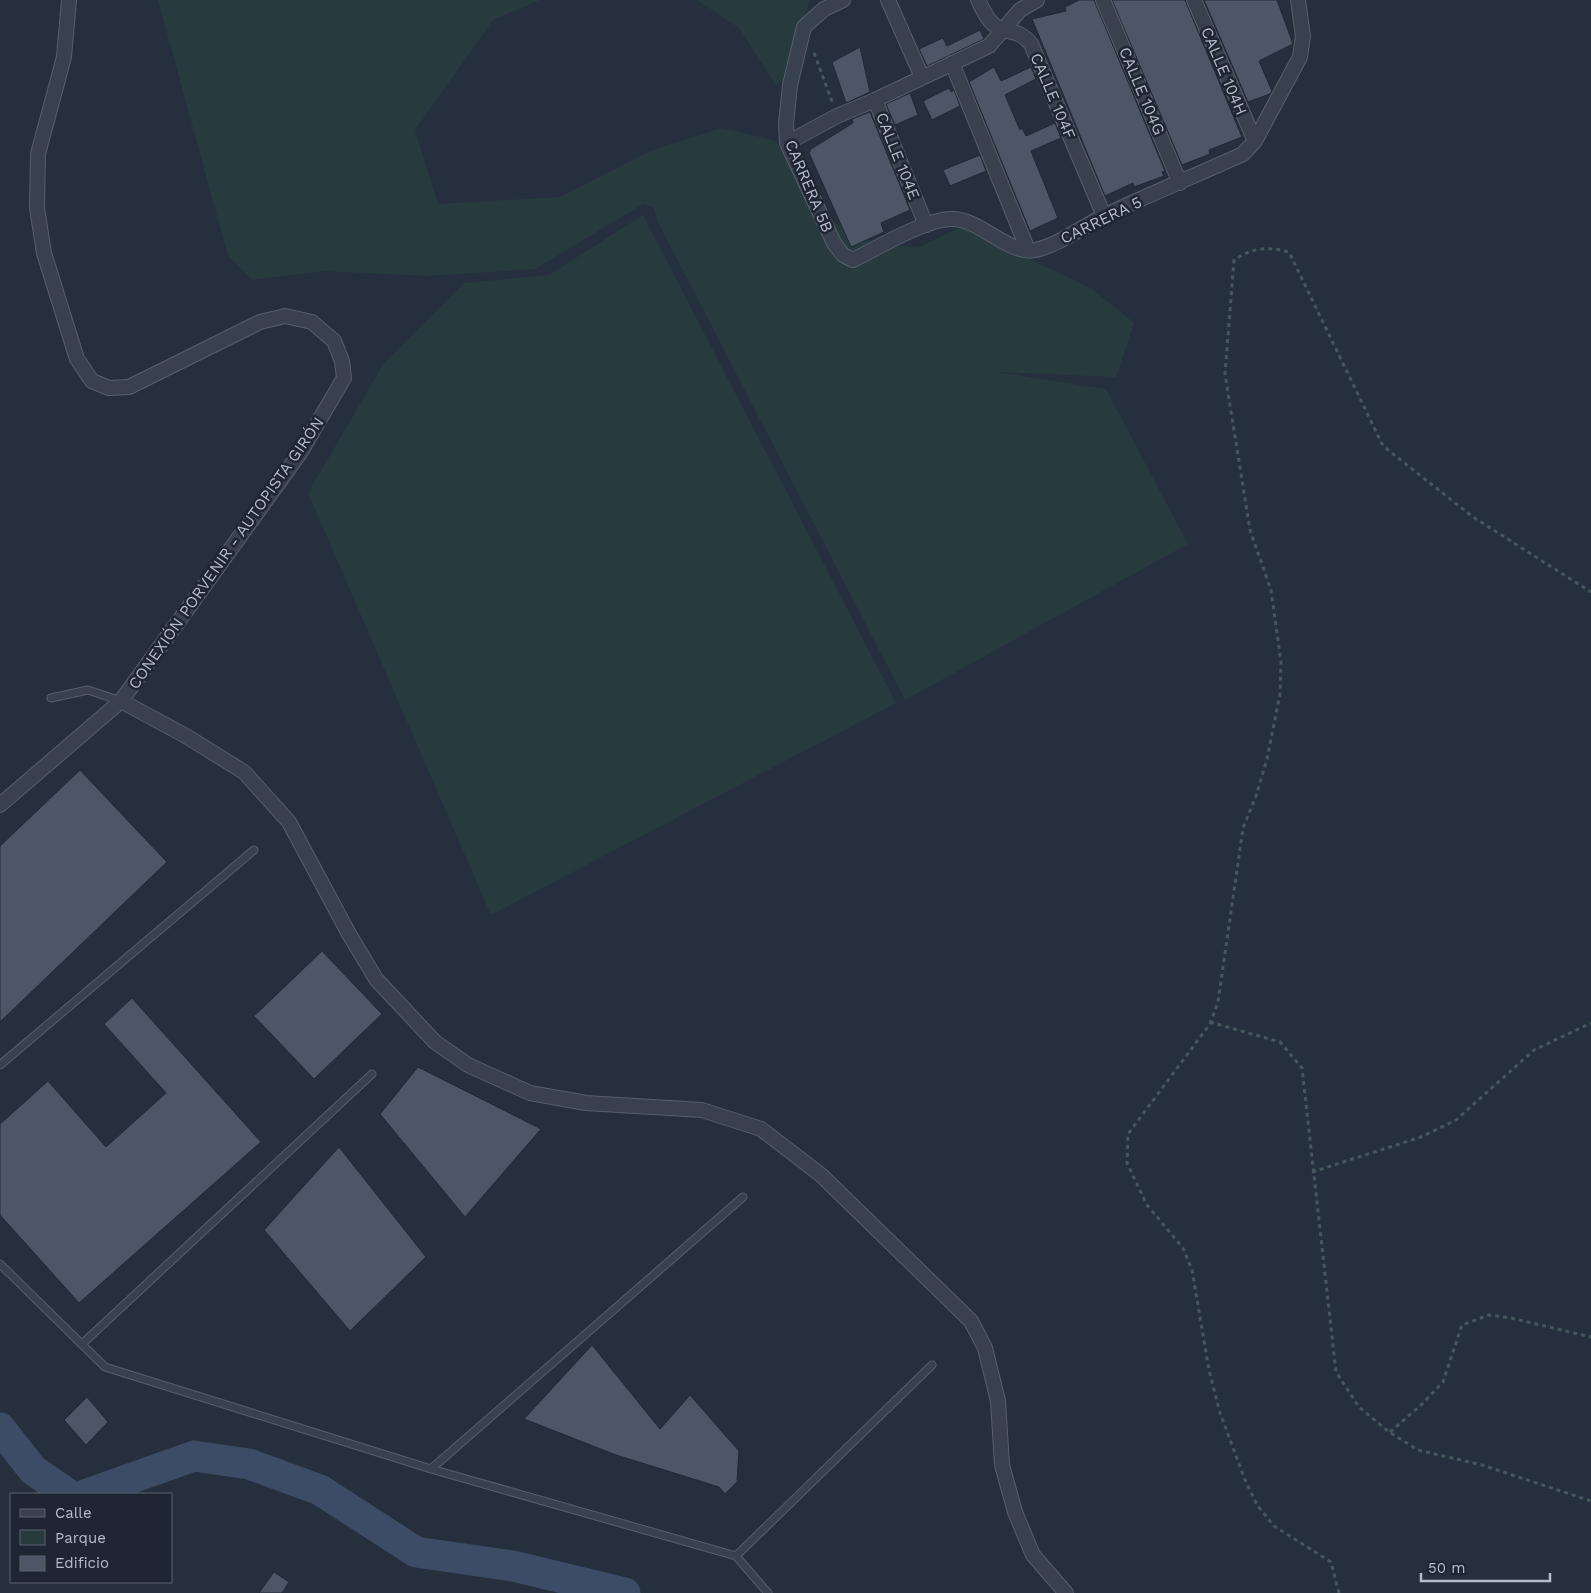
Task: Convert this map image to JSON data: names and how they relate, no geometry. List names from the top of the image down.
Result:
{
  "streets": {
    "street": [
      "CALLE 104H",
      "CALLE 104G",
      "CALLE 104F",
      "CALLE 104E",
      "CARRERA 5B",
      "CARRERA 5",
      "CONEXIÓN PORVENIR - AUTOPISTA GIRÓN"
    ]
  },
  "crossings": [
    ["CALLE 104H", "CARRERA 5"],
    ["CALLE 104G", "CARRERA 5"],
    ["CALLE 104F", "CARRERA 5"],
    ["CALLE 104E", "CARRERA 5B"]
  ],
  "legend": ["Calle", "Parque", "Edificio"],
  "scale_bar": "50 m"
}
